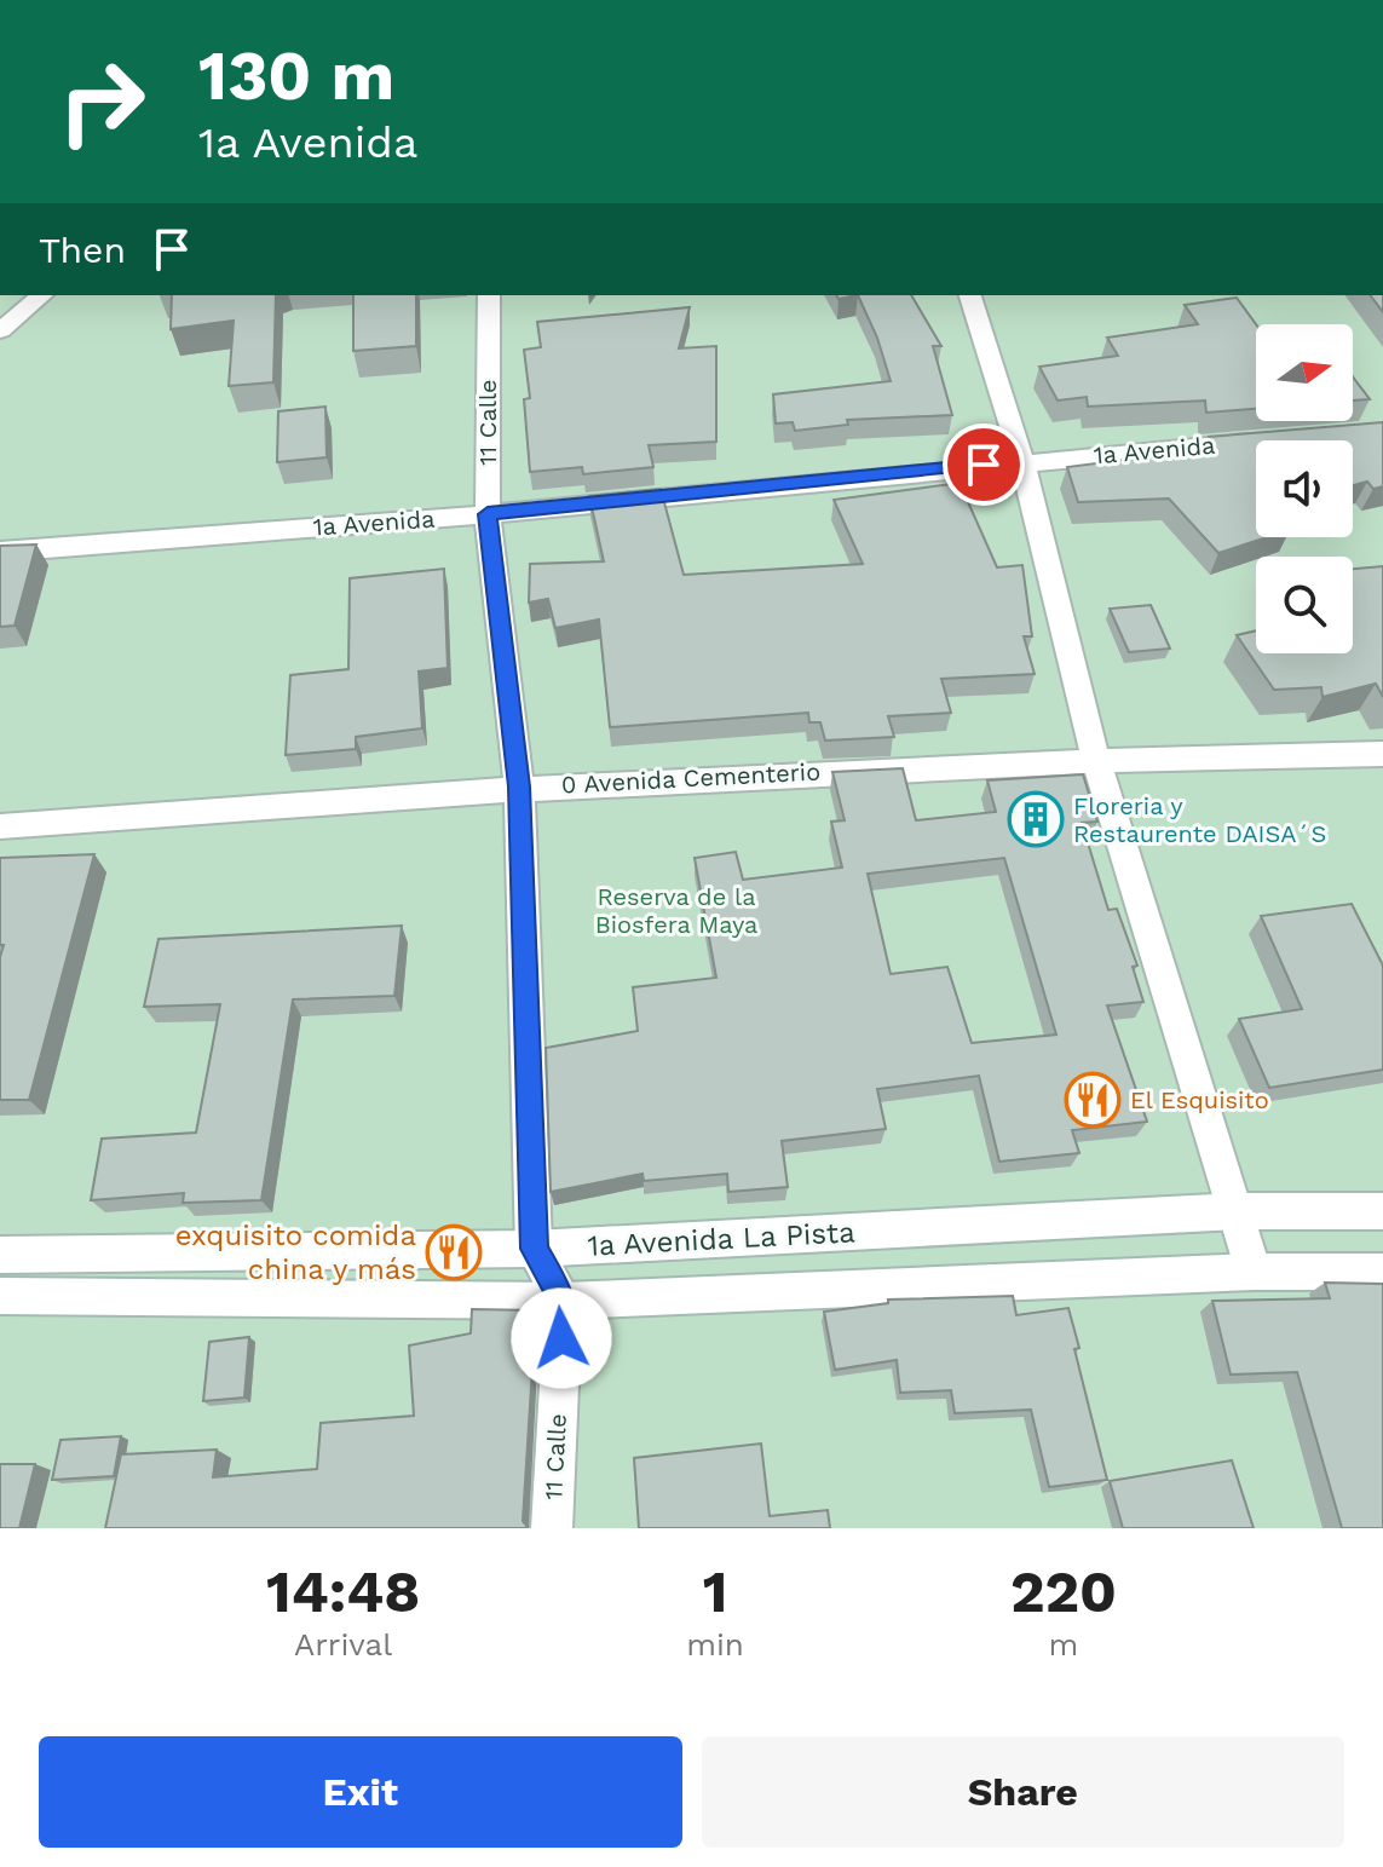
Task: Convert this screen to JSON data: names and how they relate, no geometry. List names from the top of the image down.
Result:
{
  "streets": {
    "street": [
      "11 Calle",
      "1a Avenida",
      "0 Avenida Cementerio",
      "1a Avenida La Pista"
    ]
  },
  "crossings": [
    ["11 Calle", "1a Avenida"],
    ["11 Calle", "0 Avenida Cementerio"],
    ["11 Calle", "1a Avenida La Pista"]
  ],
  "parks": ["Reserva de la Biosfera Maya"],
  "places": {
    "building": ["Floreria y Restaurente DAISA´S"],
    "restaurant": ["El Esquisito", "exquisito comida china y más"]
  },
  "north": "right",
  "page": {
    "turn": ["130 m", "1a Avenida"],
    "then": "Then",
    "eta": [
      "14:48",
      "Arrival",
      "1",
      "min",
      "220",
      "m"
    ],
    "buttons": ["Exit", "Share"]
  }
}
